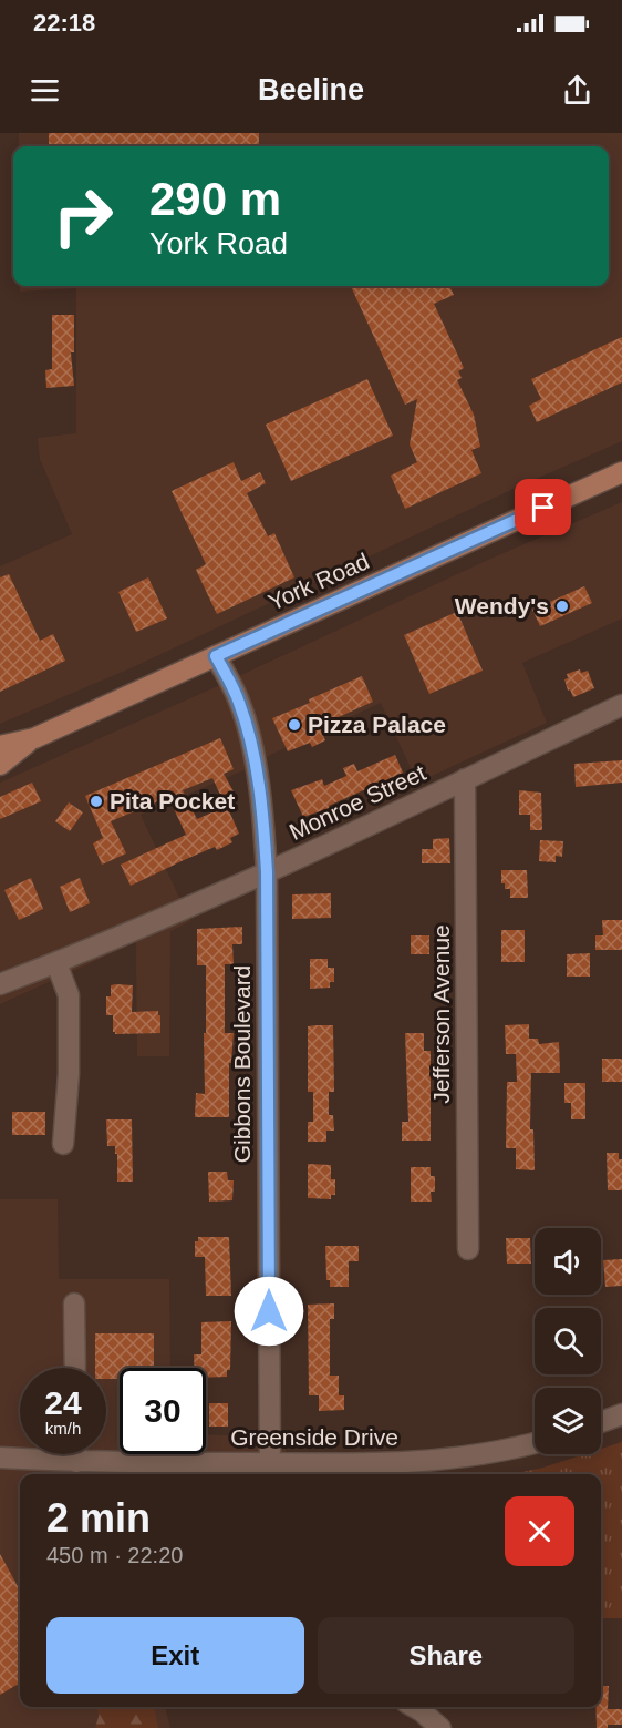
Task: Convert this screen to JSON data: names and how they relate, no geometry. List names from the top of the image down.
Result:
{
  "streets": {
    "main road": ["York Road"],
    "street": [
      "Monroe Street",
      "Jefferson Avenue",
      "Gibbons Boulevard",
      "Greenside Drive"
    ]
  },
  "crossings": [
    ["York Road", "Gibbons Boulevard"],
    ["Monroe Street", "Jefferson Avenue"],
    ["Monroe Street", "Gibbons Boulevard"],
    ["Gibbons Boulevard", "Greenside Drive"]
  ],
  "places": ["Wendy's", "Pizza Palace", "Pita Pocket"],
  "page": {
    "status": "22:18",
    "header": "Beeline",
    "turn": ["290 m", "York Road"],
    "speed": "24 km/h",
    "limit": "30",
    "heading": ["2 min", "450 m · 22:20"],
    "buttons": ["Exit", "Share"]
  }
}
